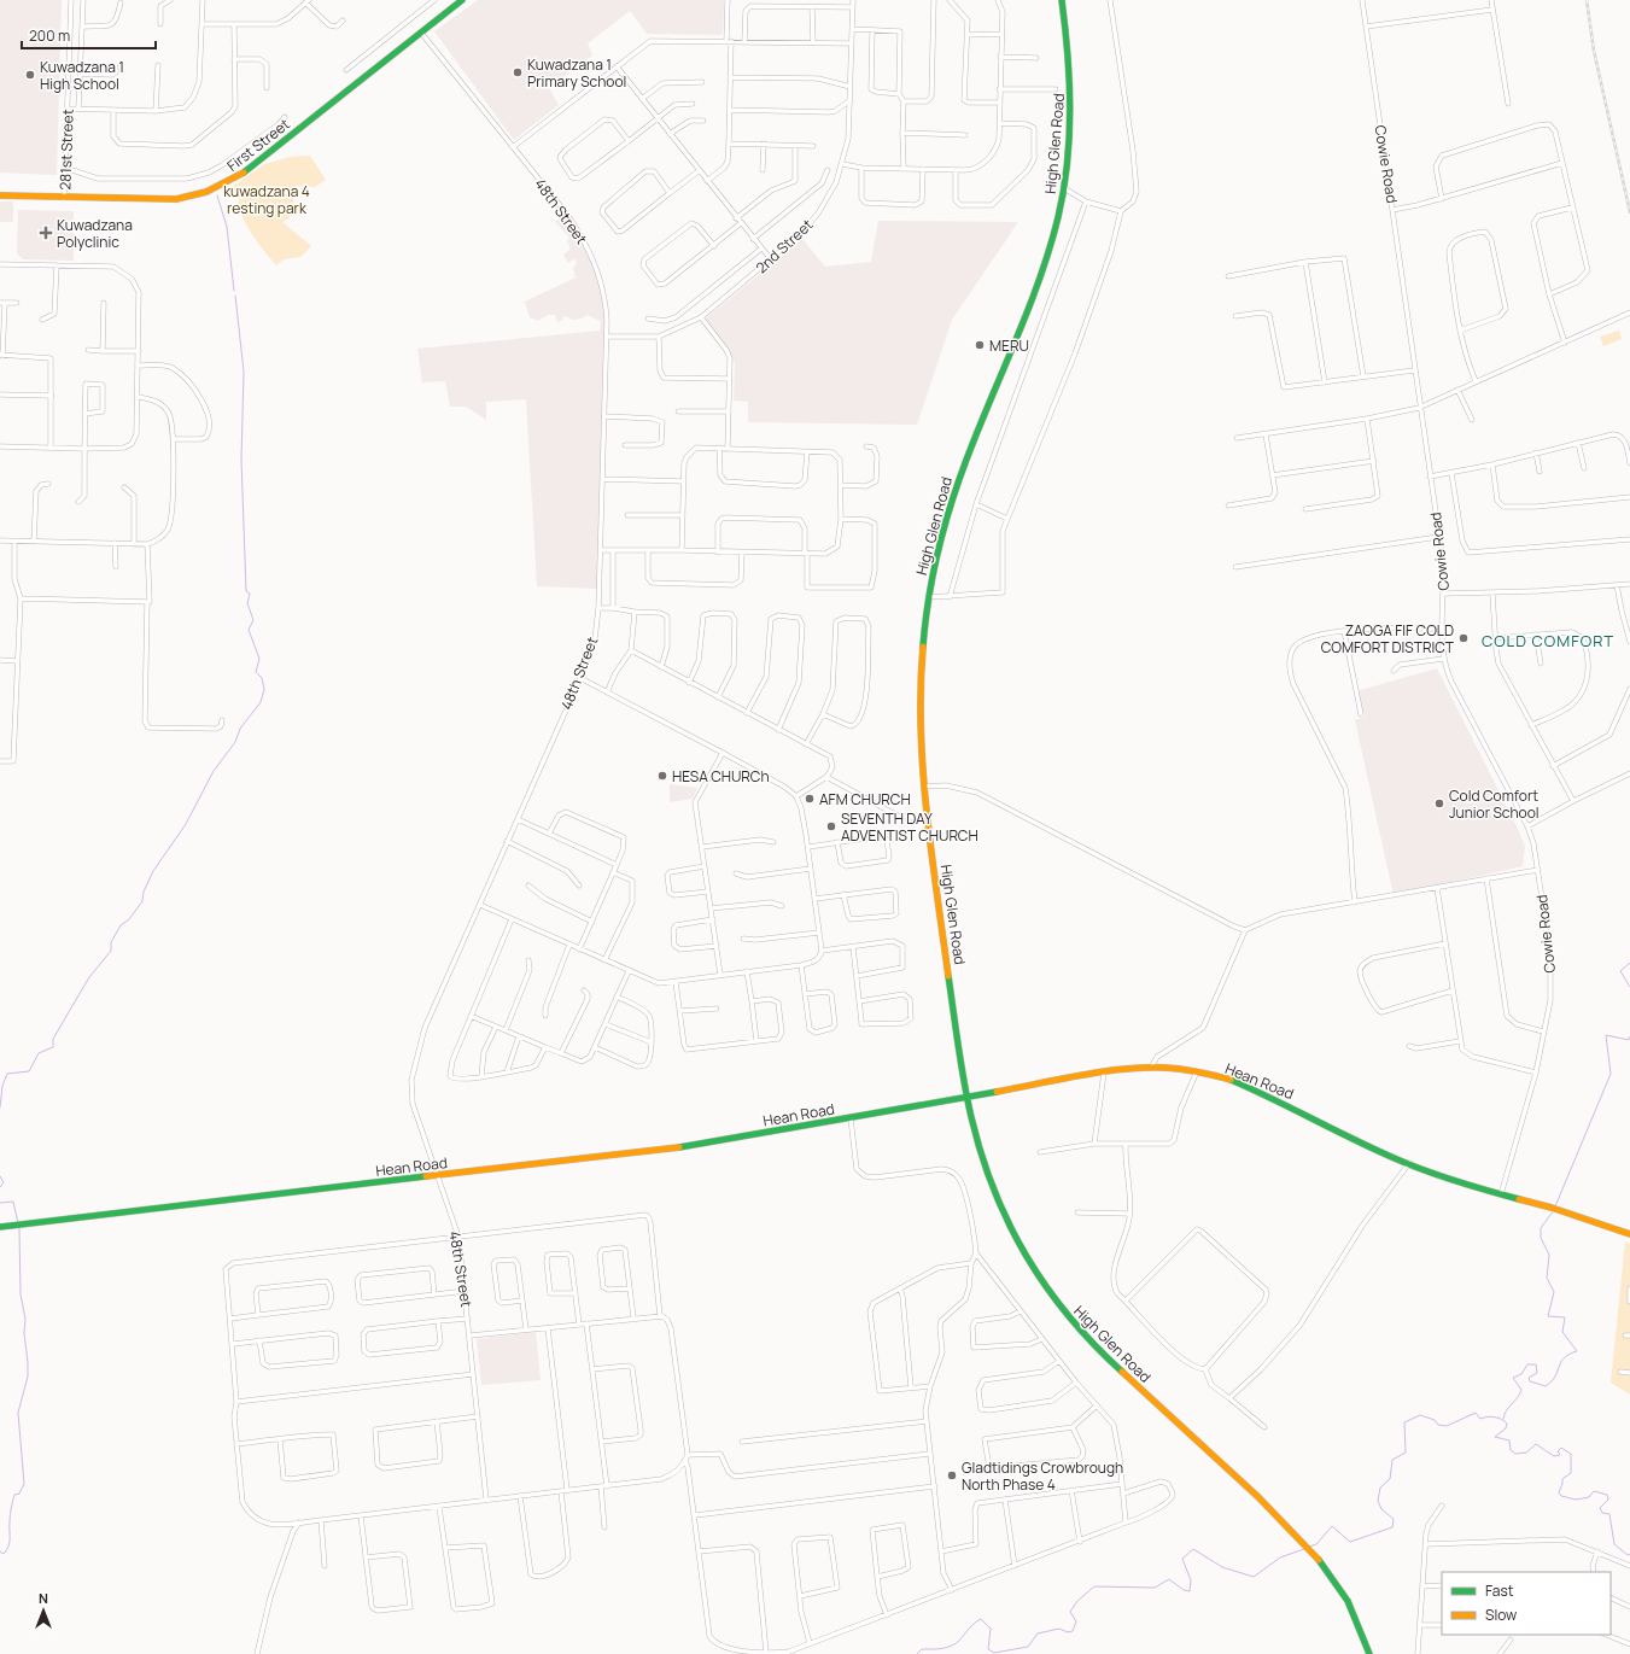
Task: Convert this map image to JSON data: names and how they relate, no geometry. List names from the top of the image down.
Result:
{
  "streets": {
    "street": [
      "High Glen Road",
      "First Street",
      "281st Street",
      "Cowie Road",
      "48th Street",
      "2nd Street",
      "Hean Road"
    ]
  },
  "crossings": [
    ["High Glen Road", "Hean Road"],
    ["First Street", "281st Street"],
    ["First Street", "48th Street"],
    ["Cowie Road", "Hean Road"],
    ["48th Street", "2nd Street"],
    ["48th Street", "Hean Road"]
  ],
  "districts": ["COLD COMFORT"],
  "parks": ["kuwadzana 4 resting park"],
  "places": {
    "other": [
      "Kuwadzana 1 Primary School",
      "Kuwadzana 1 High School",
      "MERU",
      "ZAOGA FIF COLD COMFORT DISTRICT",
      "HESA CHURCh",
      "AFM CHURCH",
      "Cold Comfort Junior School",
      "SEVENTH DAY ADVENTIST CHURCH",
      "Gladtidings Crowbrough North Phase 4"
    ],
    "health": ["Kuwadzana Polyclinic"]
  },
  "legend": ["Fast", "Slow"],
  "scale_bar": "200 m",
  "north": "top"
}
